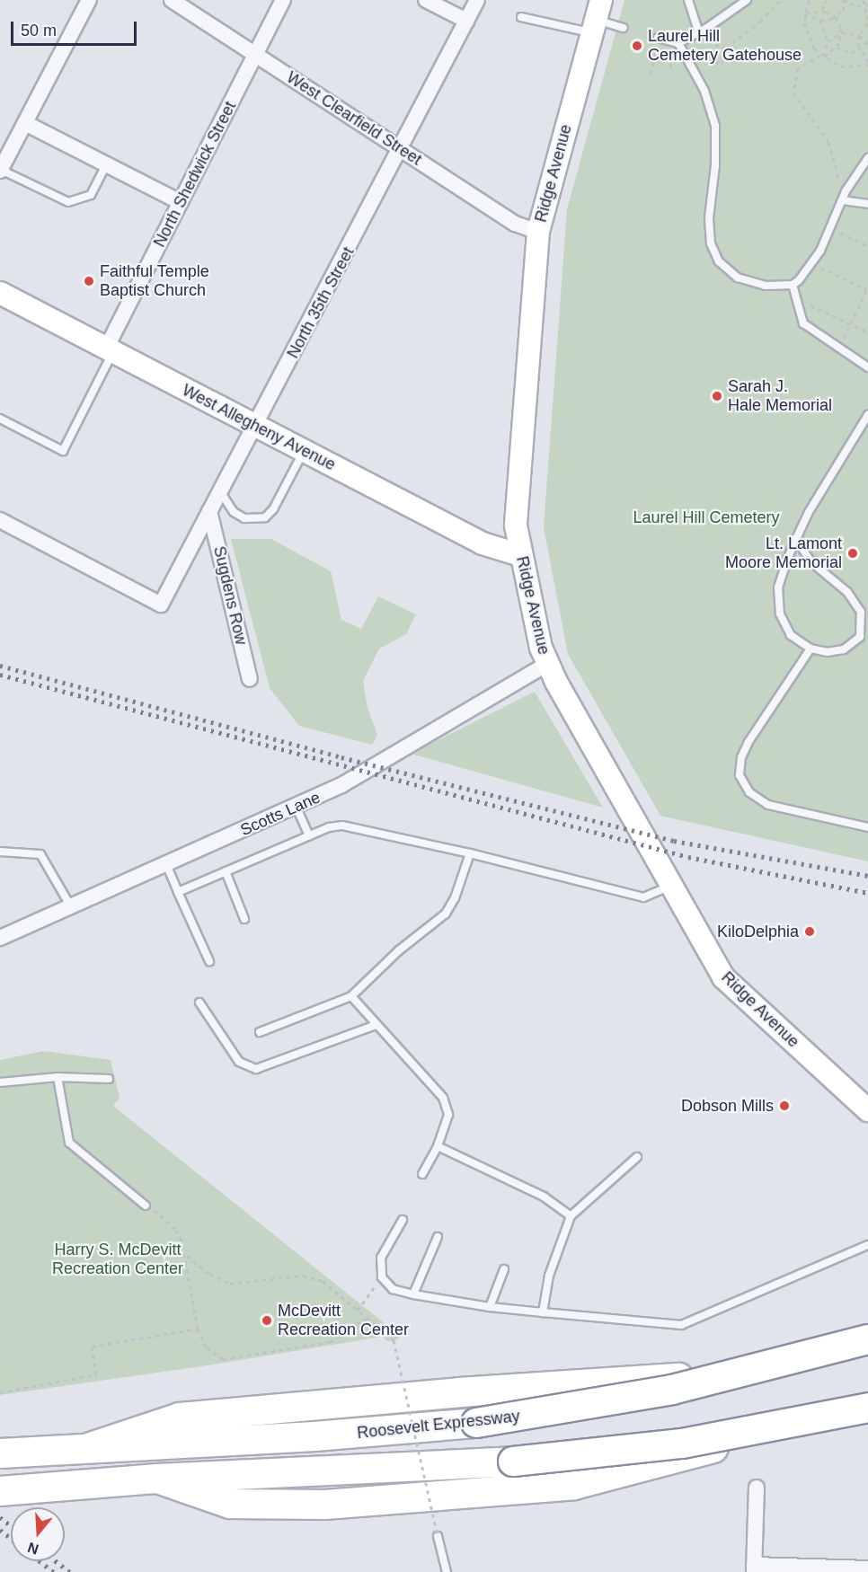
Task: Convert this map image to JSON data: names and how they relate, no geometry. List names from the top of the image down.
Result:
{
  "streets": {
    "highway": ["Roosevelt Expressway"],
    "main road": ["Ridge Avenue", "West Allegheny Avenue"],
    "street": [
      "West Clearfield Street",
      "North Shedwick Street",
      "North 35th Street",
      "Sugdens Row",
      "Scotts Lane"
    ]
  },
  "crossings": [
    ["West Clearfield Street", "Ridge Avenue"],
    ["West Clearfield Street", "North Shedwick Street"],
    ["West Clearfield Street", "North 35th Street"],
    ["Ridge Avenue", "West Allegheny Avenue"],
    ["Ridge Avenue", "Scotts Lane"],
    ["North Shedwick Street", "West Allegheny Avenue"],
    ["North 35th Street", "West Allegheny Avenue"],
    ["North 35th Street", "Sugdens Row"]
  ],
  "parks": ["Laurel Hill Cemetery", "Harry S. McDevitt Recreation Center"],
  "places": [
    "Laurel Hill Cemetery Gatehouse",
    "Faithful Temple Baptist Church",
    "Sarah J. Hale Memorial",
    "Lt. Lamont Moore Memorial",
    "KiloDelphia",
    "Dobson Mills",
    "McDevitt Recreation Center"
  ],
  "scale_bar": "50 m",
  "north": "bottom"
}
